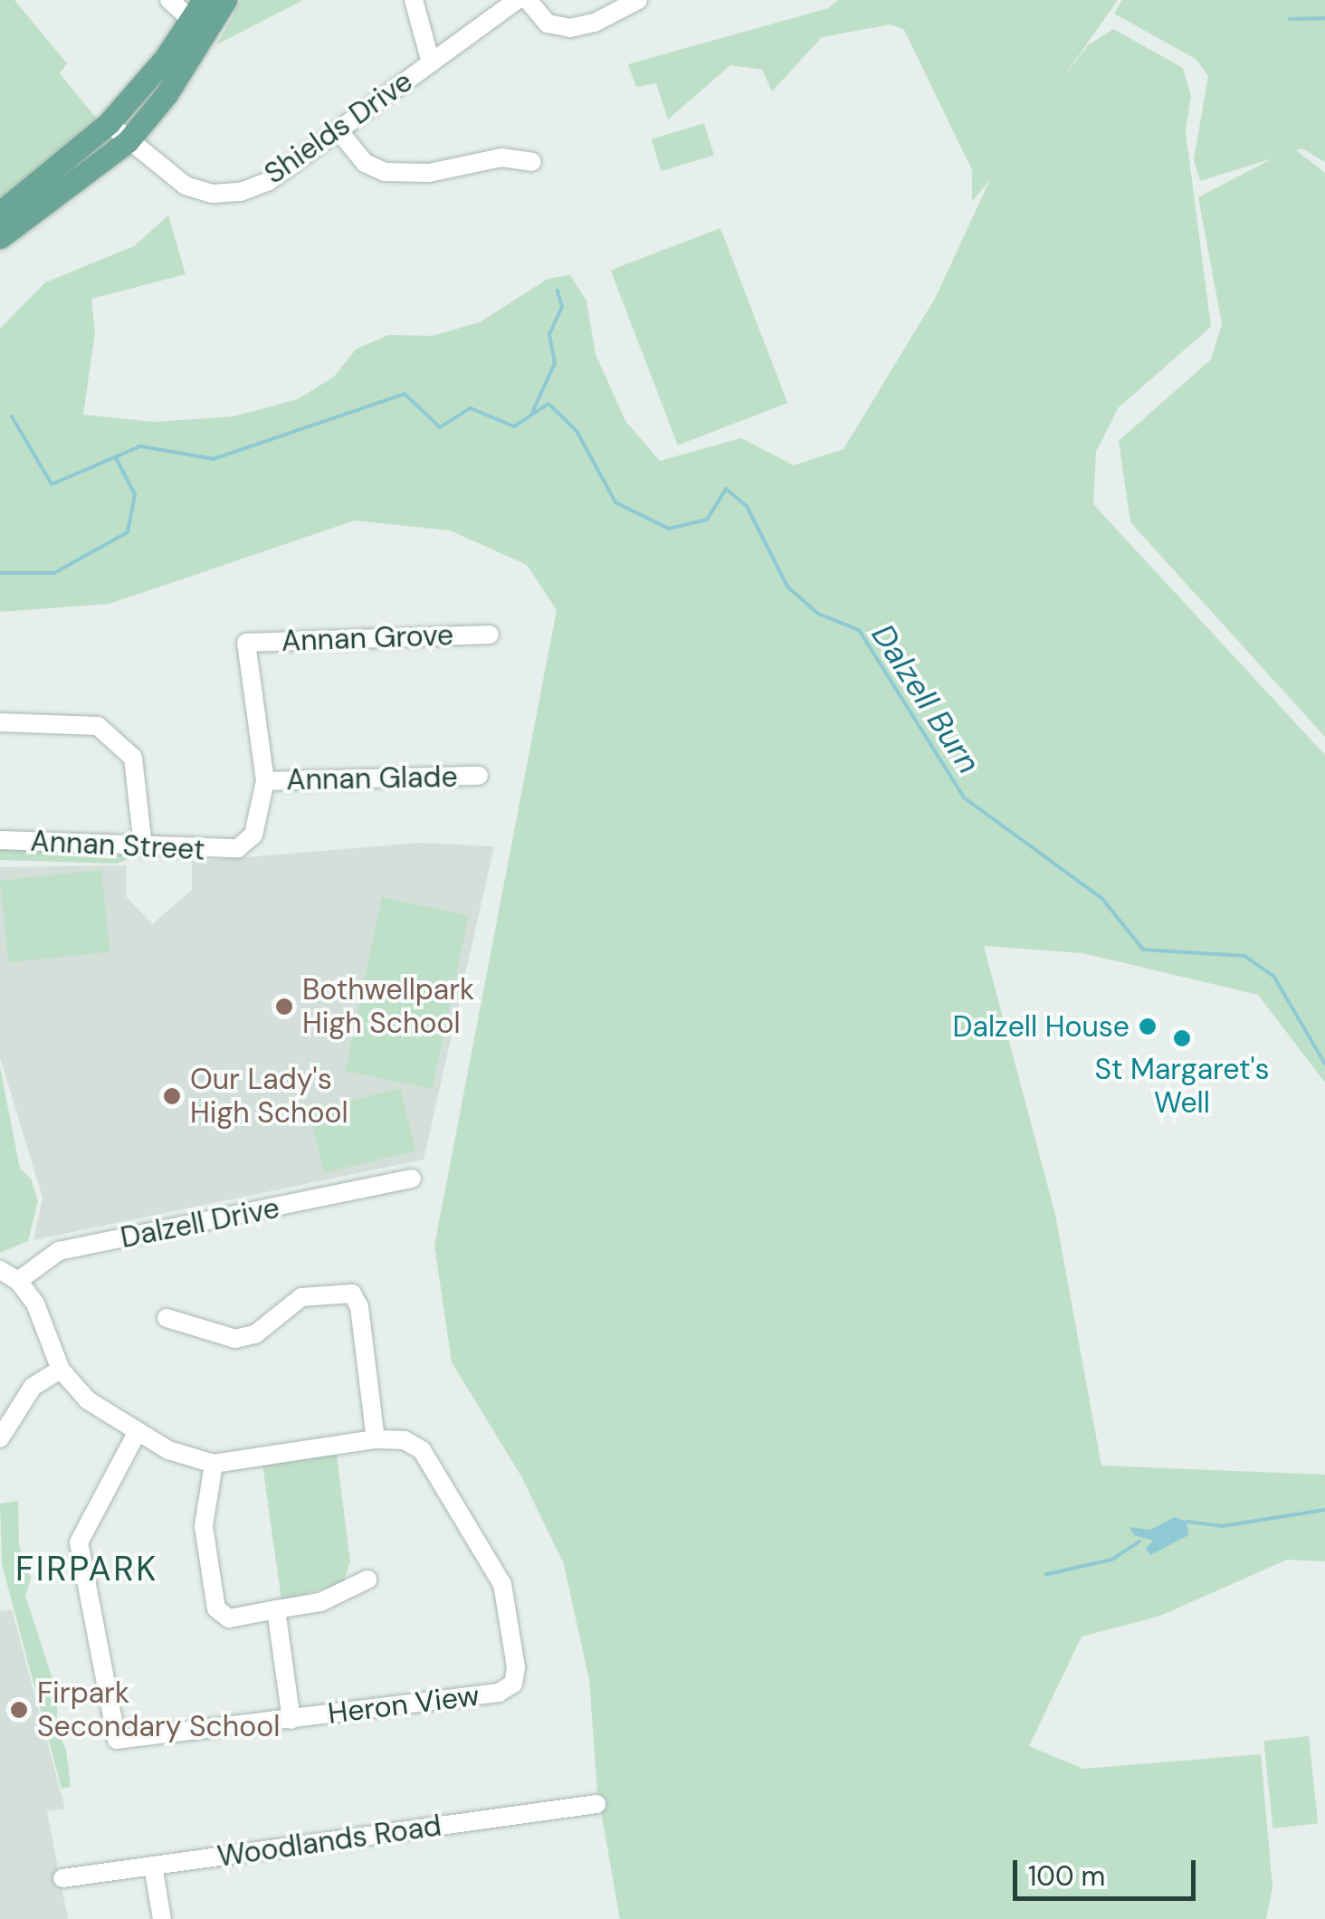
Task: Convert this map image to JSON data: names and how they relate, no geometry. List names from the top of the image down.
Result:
{
  "streets": {
    "street": [
      "Shields Drive",
      "Annan Grove",
      "Annan Glade",
      "Annan Street",
      "Dalzell Drive",
      "Heron View",
      "Woodlands Road"
    ]
  },
  "crossings": [
    ["Annan Grove", "Annan Street"],
    ["Annan Glade", "Annan Street"],
    ["Dalzell Drive", "Heron View"]
  ],
  "districts": ["FIRPARK"],
  "water": ["Dalzell Burn"],
  "places": [
    "Bothwellpark High School",
    "Dalzell House",
    "St Margaret's Well",
    "Our Lady's High School",
    "Firpark Secondary School"
  ],
  "scale_bar": "100 m"
}
